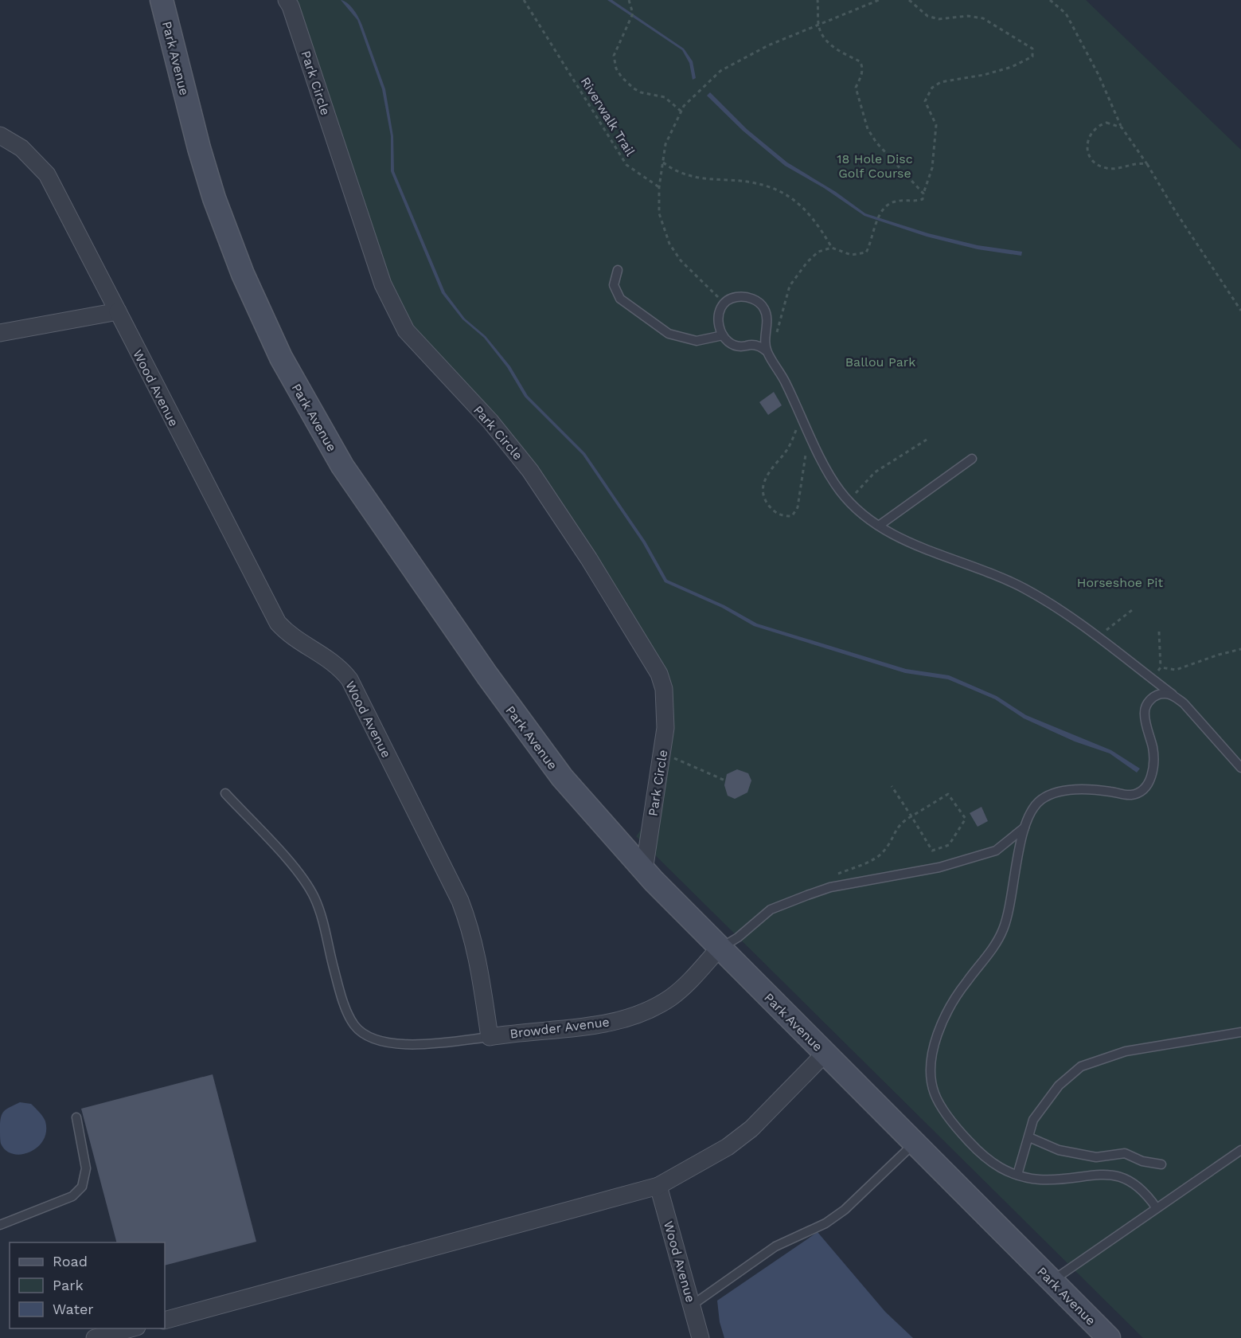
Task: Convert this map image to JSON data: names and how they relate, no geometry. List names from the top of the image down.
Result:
{
  "streets": {
    "main road": ["Park Avenue"],
    "street": ["Park Circle", "Wood Avenue", "Browder Avenue"],
    "path": ["Riverwalk Trail"]
  },
  "crossings": [
    ["Park Avenue", "Park Circle"],
    ["Park Avenue", "Browder Avenue"],
    ["Wood Avenue", "Browder Avenue"]
  ],
  "parks": ["18 Hole Disc Golf Course", "Ballou Park", "Horseshoe Pit"],
  "legend": ["Road", "Park", "Water"]
}
